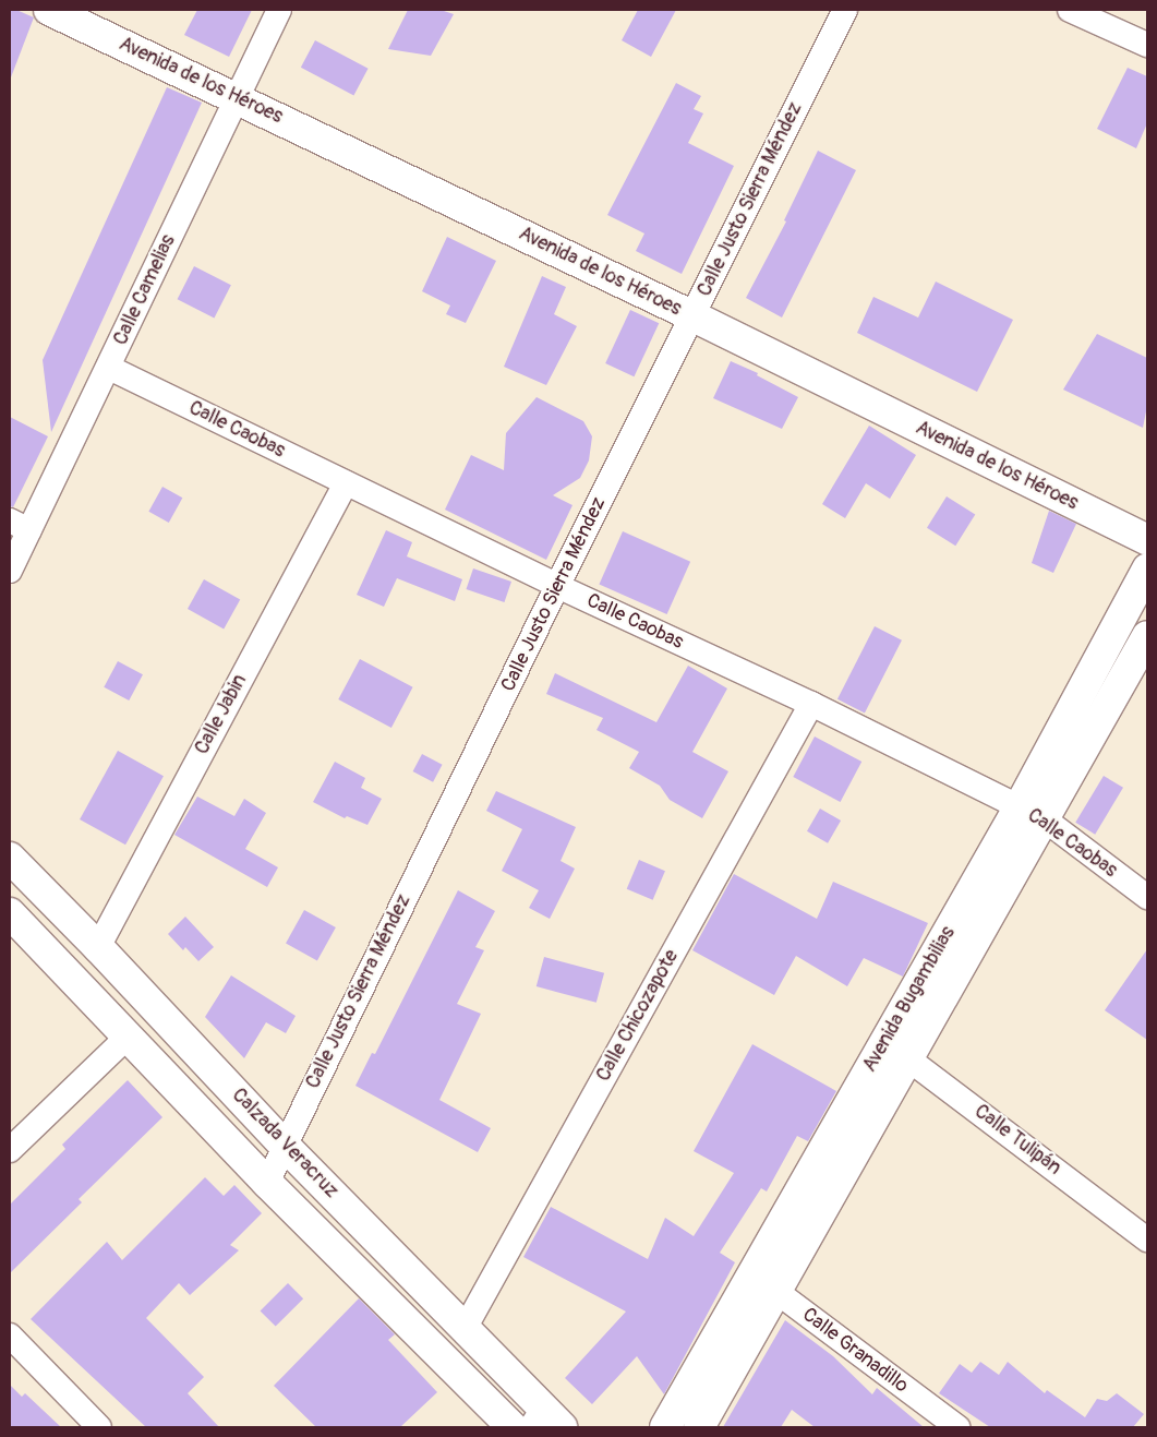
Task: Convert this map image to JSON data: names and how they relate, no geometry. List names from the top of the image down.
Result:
{
  "streets": {
    "main road": ["Avenida de los Héroes", "Avenida Bugambilias", "Calzada Veracruz"],
    "street": [
      "Calle Justo Sierra Méndez",
      "Calle Camelias",
      "Calle Caobas",
      "Calle Jabin",
      "Calle Chicozapote",
      "Calle Tulipán",
      "Calle Granadillo"
    ]
  },
  "crossings": [
    ["Avenida de los Héroes", "Calle Justo Sierra Méndez"],
    ["Avenida de los Héroes", "Calle Camelias"],
    ["Calle Justo Sierra Méndez", "Calle Caobas"],
    ["Calle Justo Sierra Méndez", "Calzada Veracruz"],
    ["Calle Camelias", "Calle Caobas"],
    ["Calle Caobas", "Calle Jabin"],
    ["Calle Caobas", "Avenida Bugambilias"],
    ["Calle Caobas", "Calle Chicozapote"],
    ["Calle Jabin", "Calzada Veracruz"],
    ["Avenida Bugambilias", "Calle Tulipán"],
    ["Avenida Bugambilias", "Calle Granadillo"],
    ["Calle Chicozapote", "Calzada Veracruz"]
  ]
}
